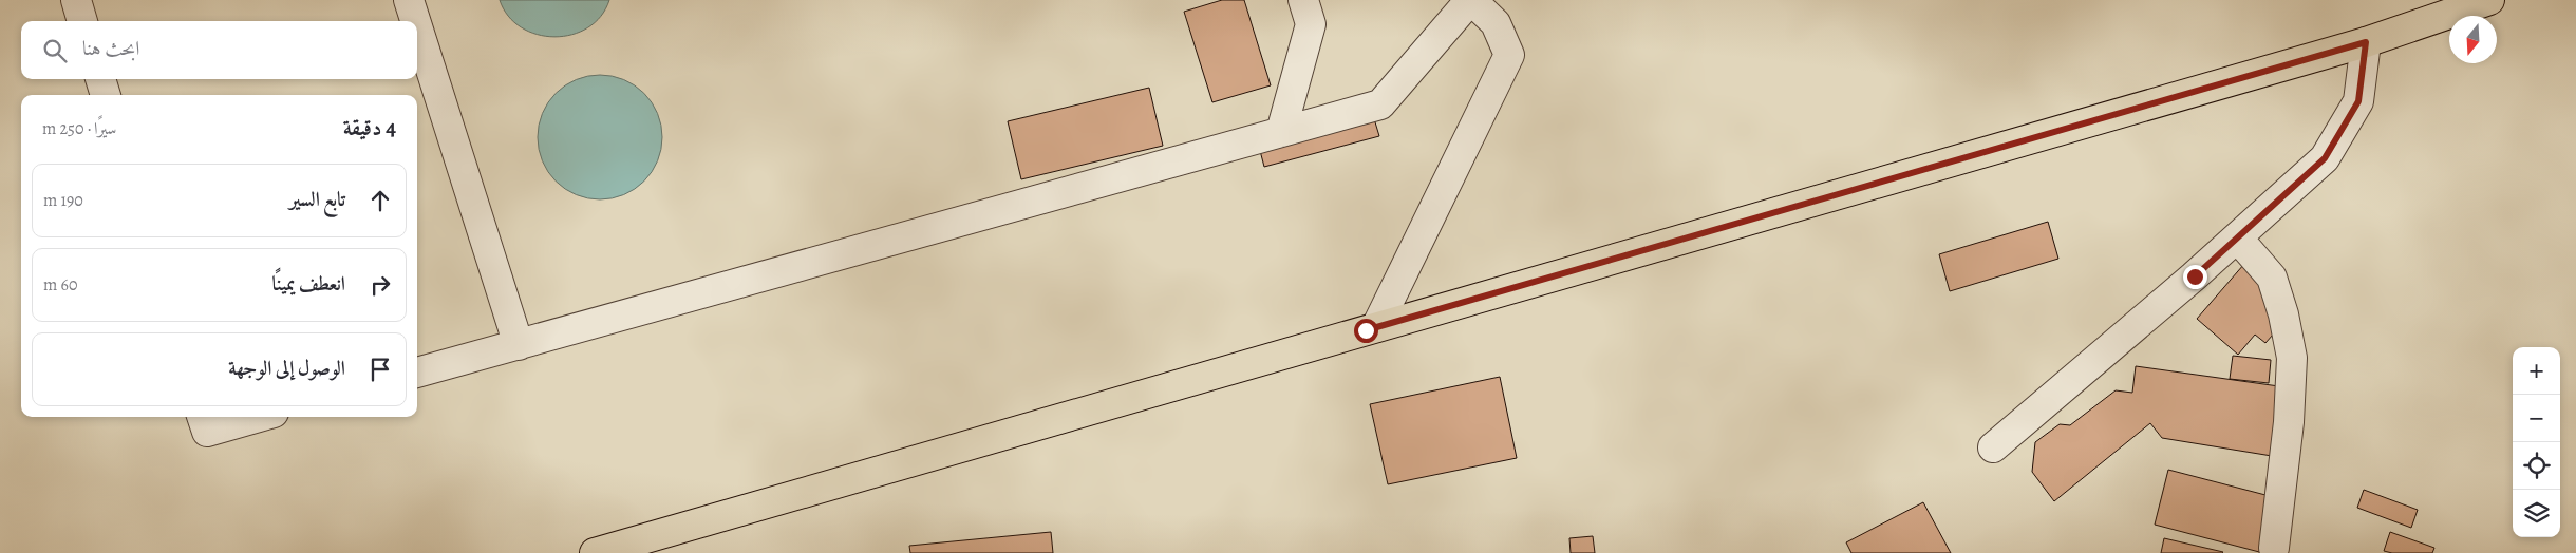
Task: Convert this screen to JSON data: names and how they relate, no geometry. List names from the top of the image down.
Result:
{
  "north": "bottom",
  "page": {
    "search": "ابحث هنا",
    "heading": ["4 دقيقة", "سيرًا · 250 m"],
    "list": [
      ["تابع السير", "190 m"],
      ["انعطف يمينًا", "60 m"],
      "الوصول إلى الوجهة"
    ],
    "map_buttons": ["+", "−"]
  }
}
